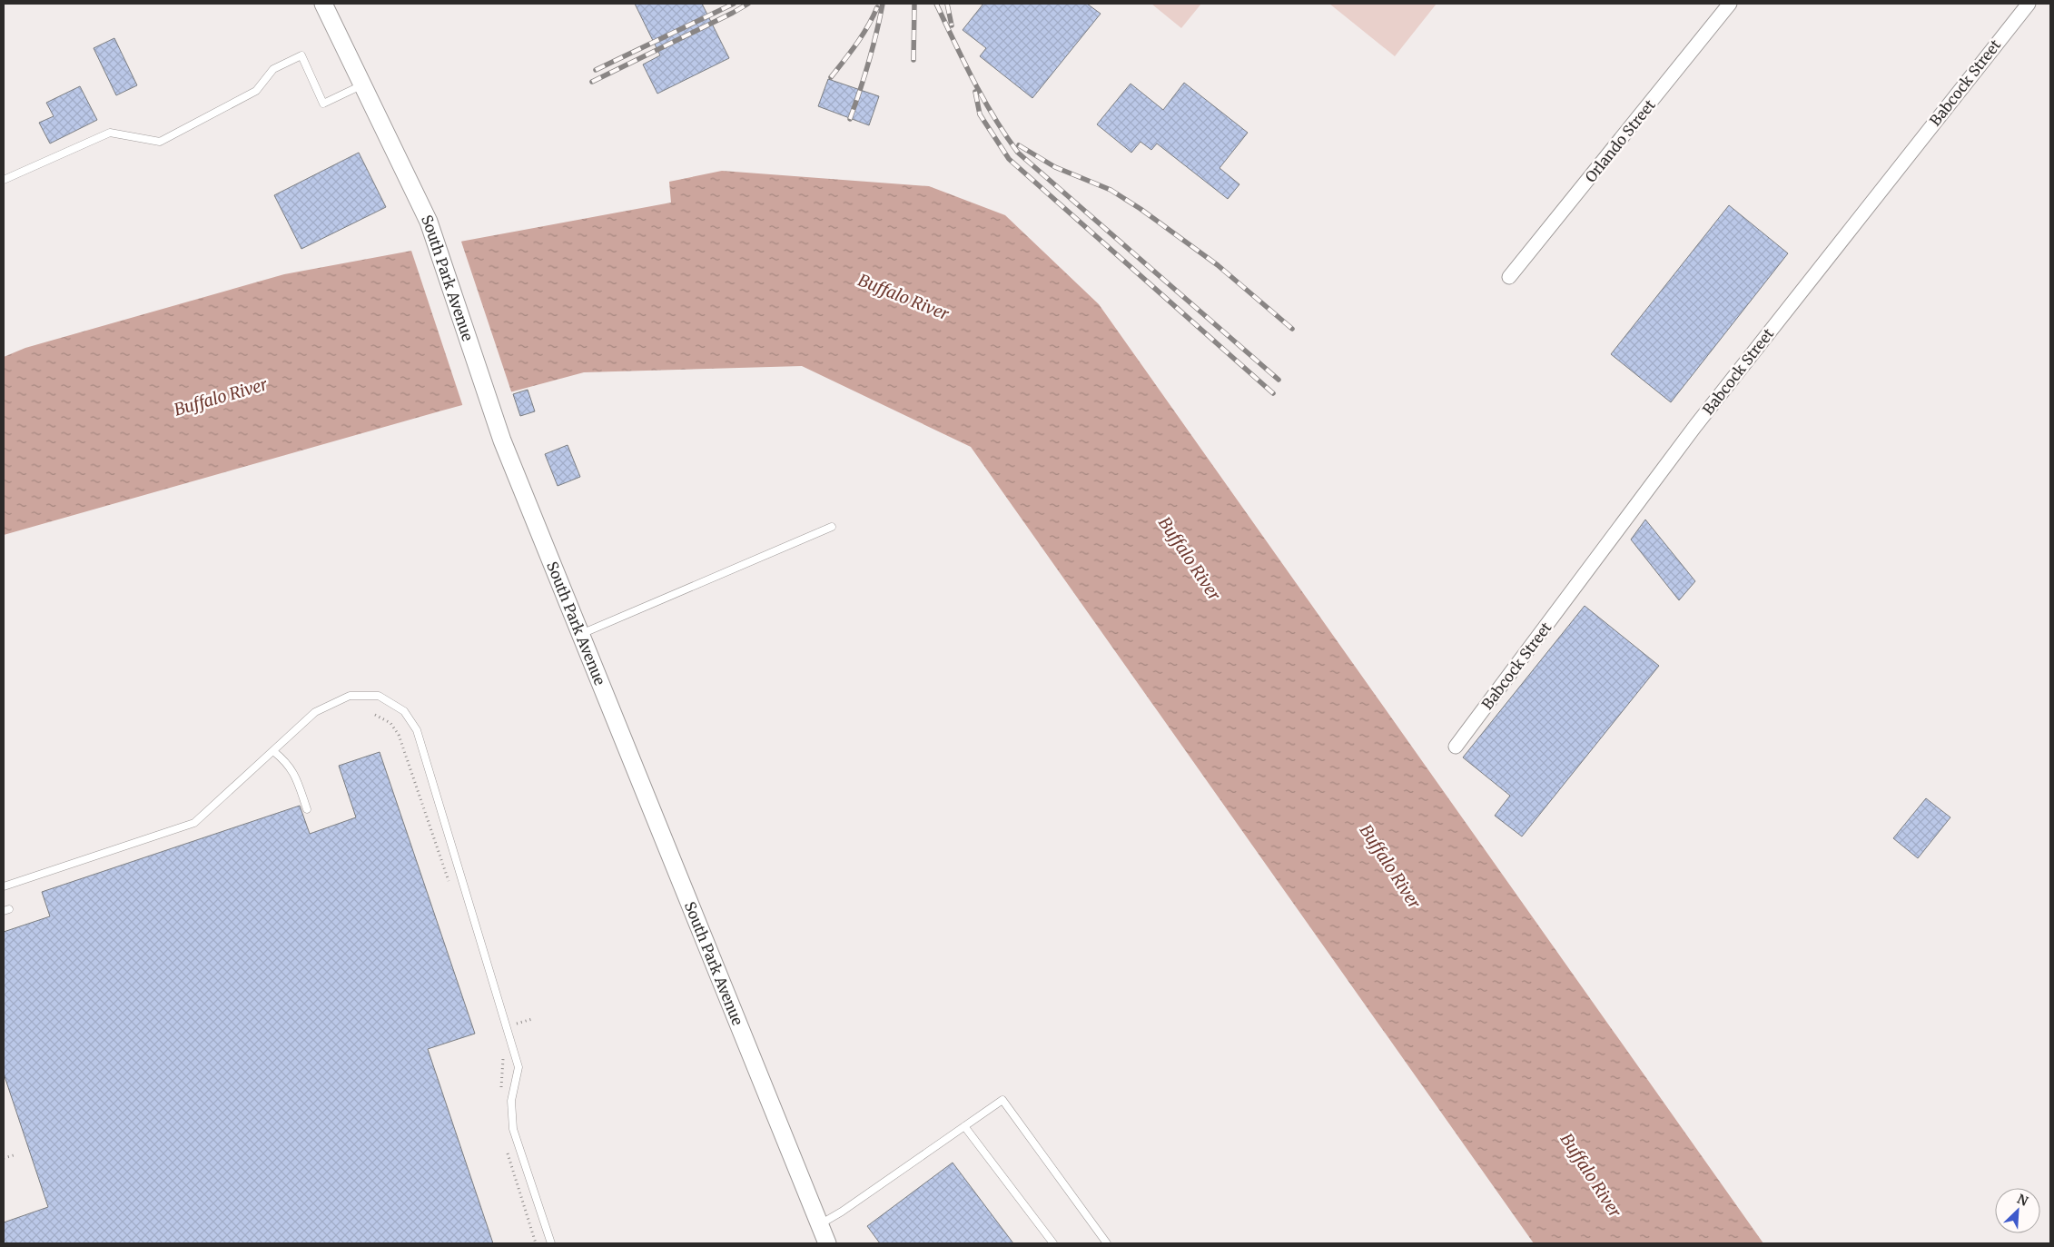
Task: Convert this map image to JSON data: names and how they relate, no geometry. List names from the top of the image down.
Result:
{
  "streets": {
    "street": ["Babcock Street", "Orlando Street", "South Park Avenue"]
  },
  "water": ["Buffalo River"],
  "north": "top right"
}
